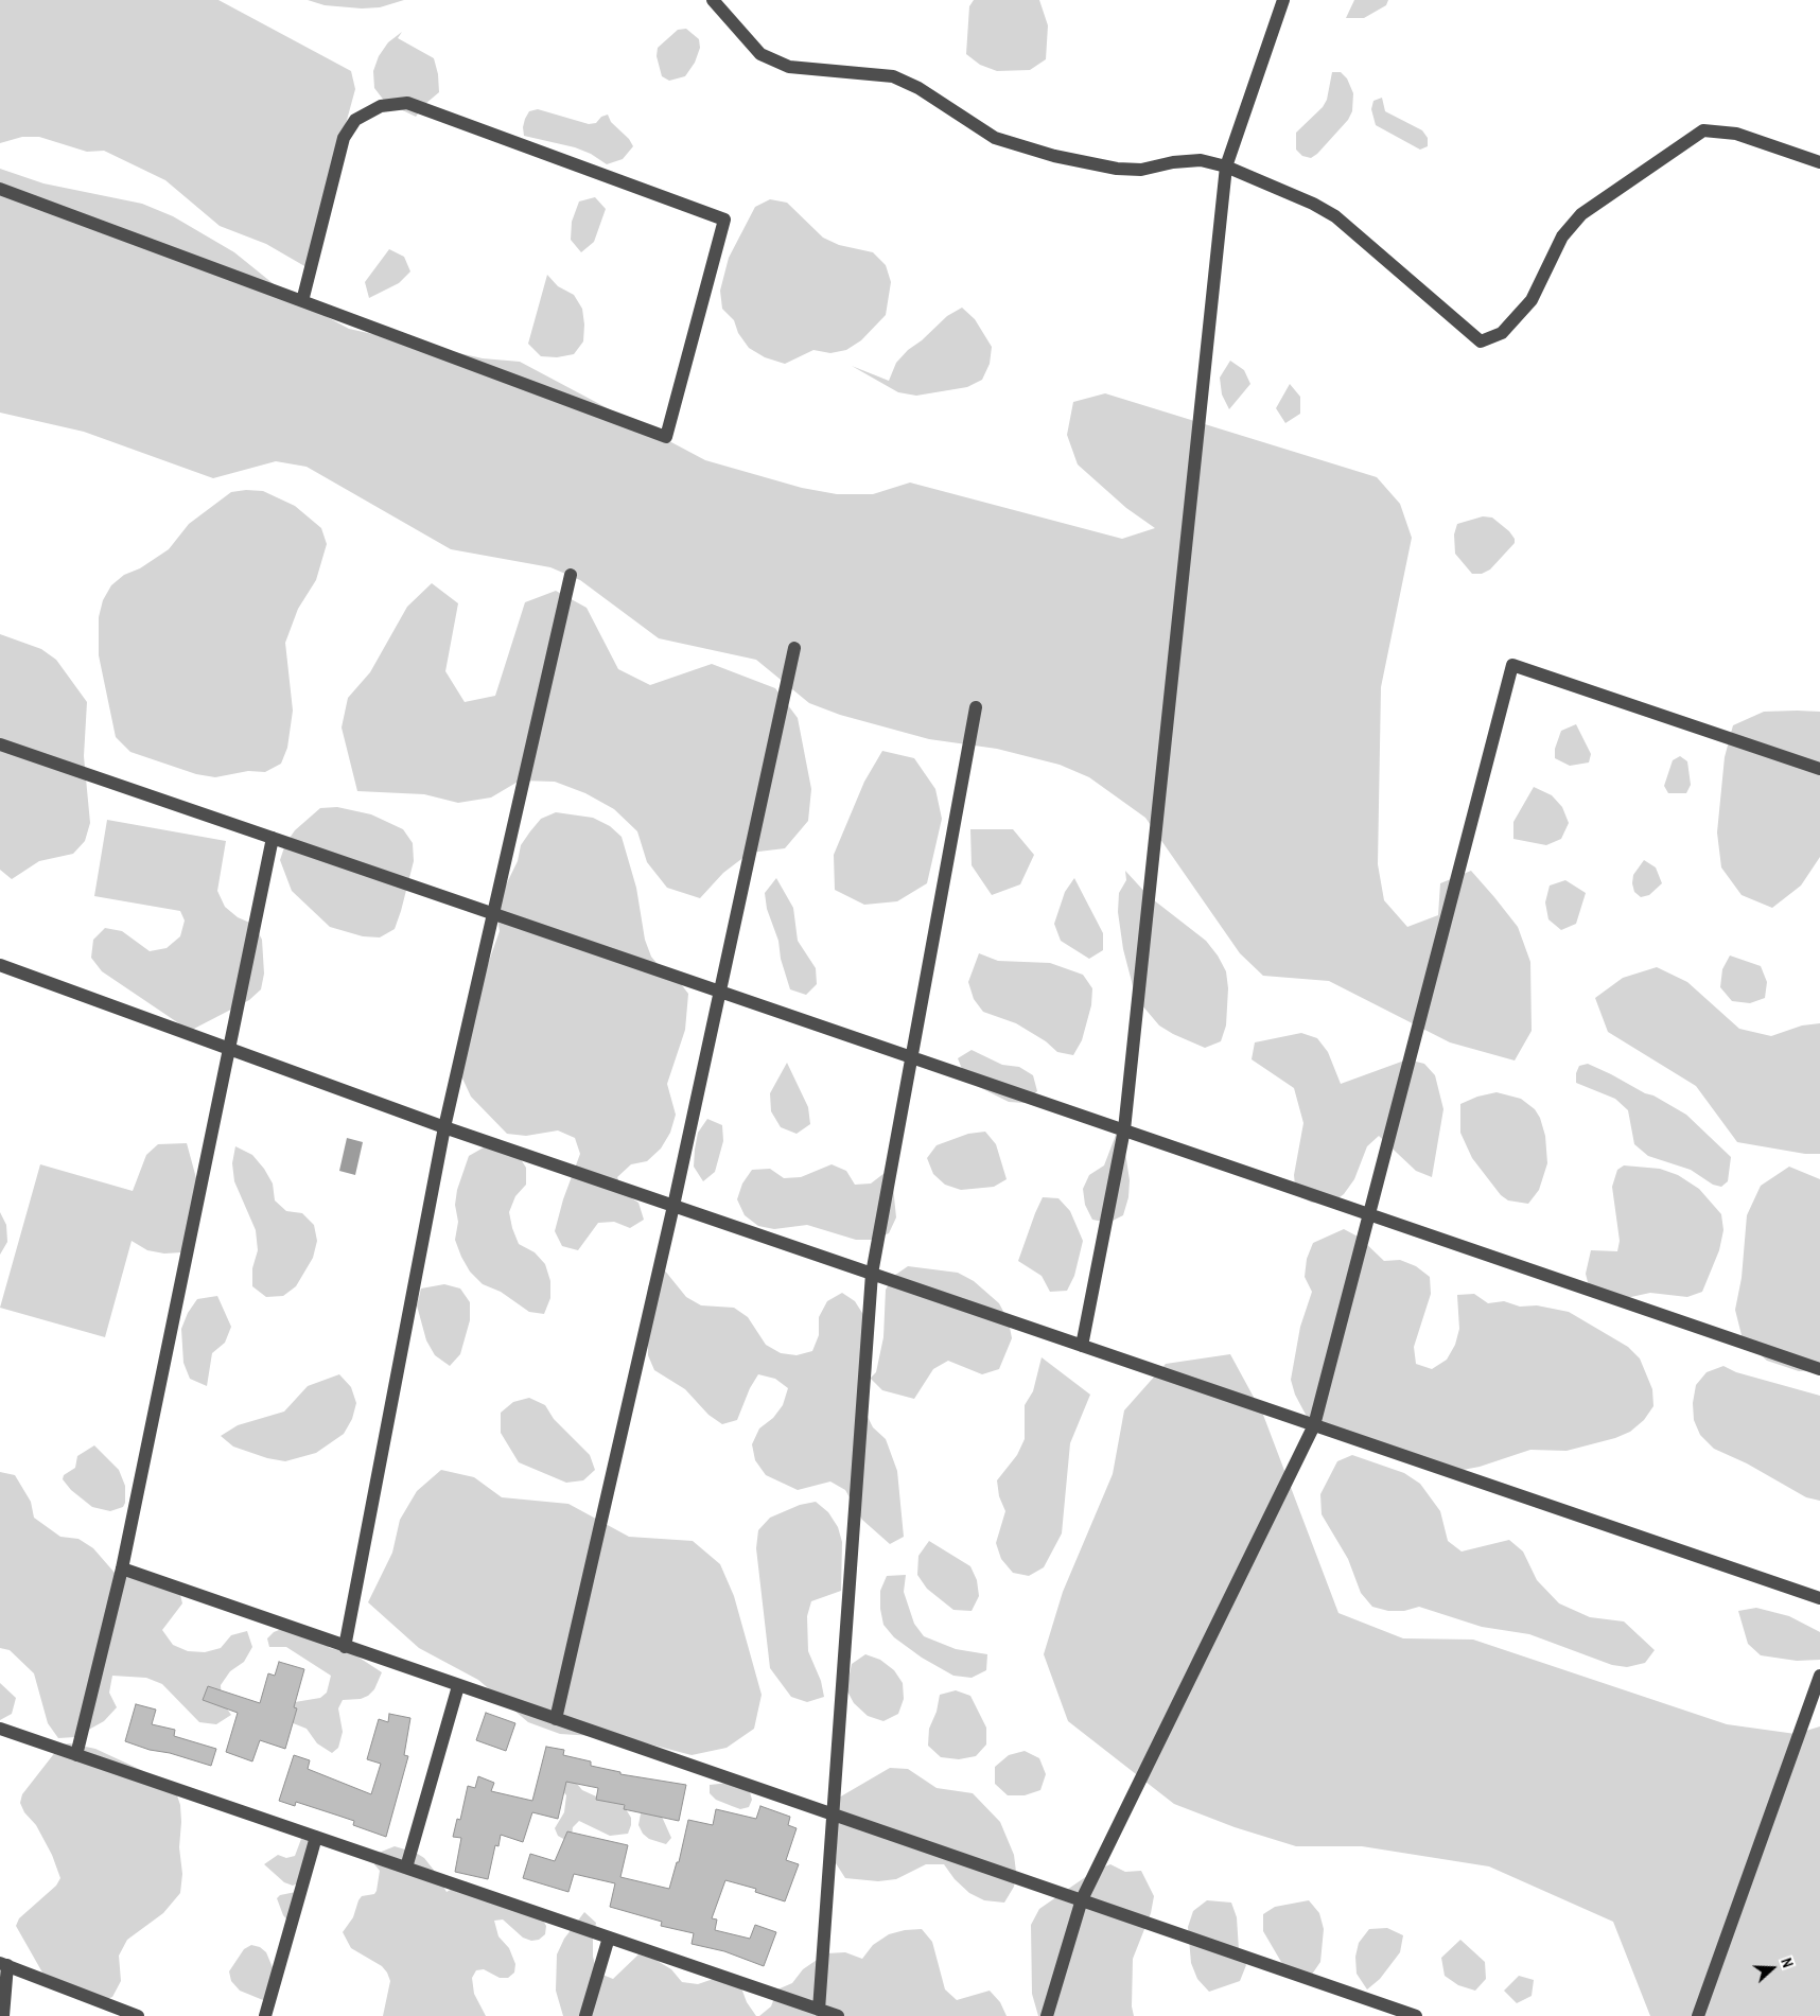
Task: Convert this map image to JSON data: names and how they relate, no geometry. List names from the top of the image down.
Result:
{
  "north": "right"
}
